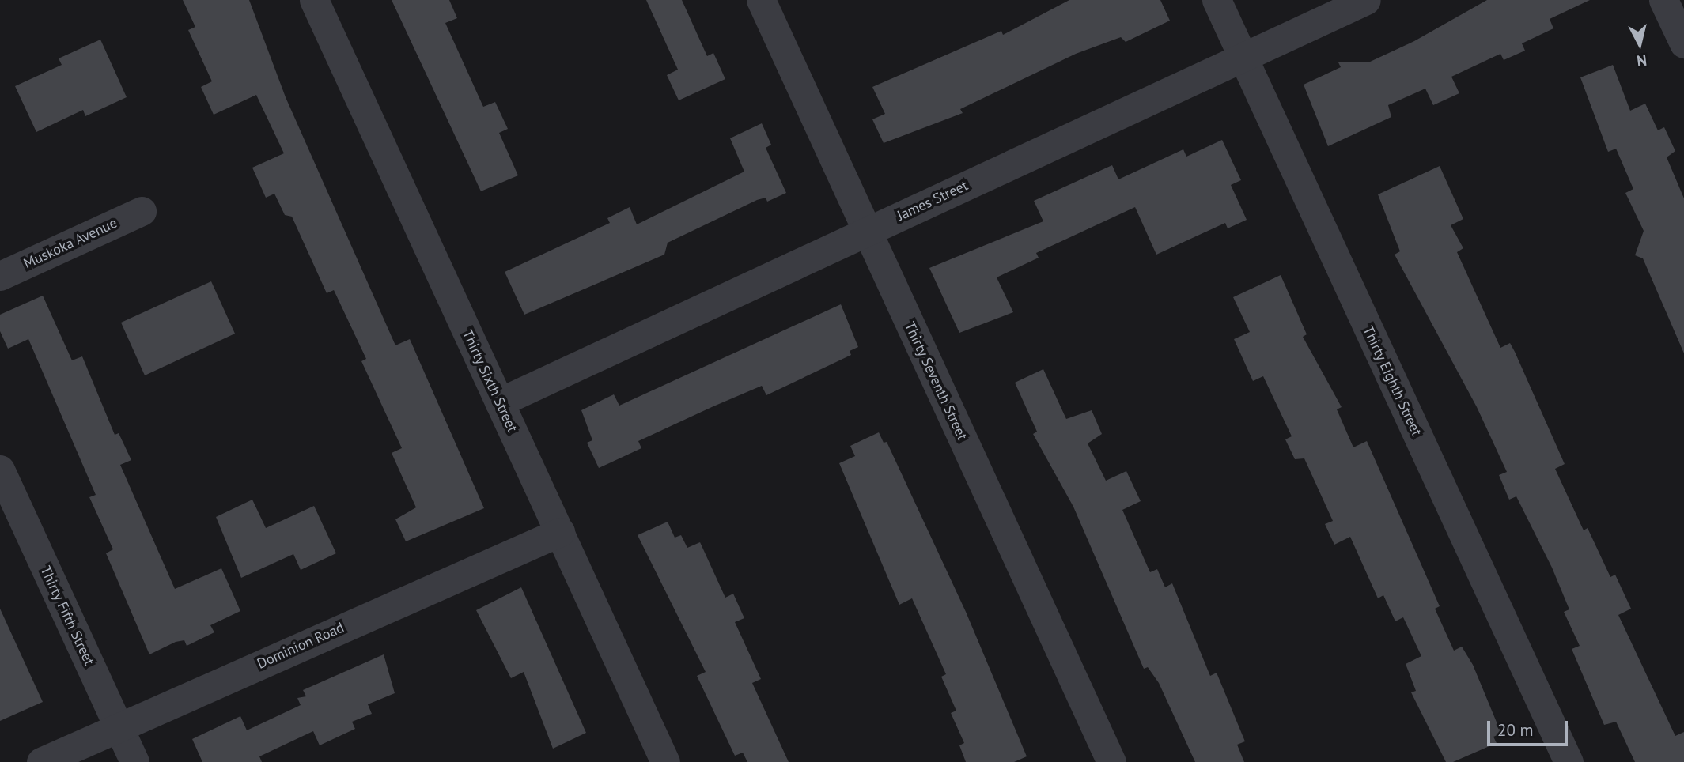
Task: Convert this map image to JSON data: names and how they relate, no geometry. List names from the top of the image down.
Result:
{
  "streets": {
    "street": [
      "James Street",
      "Muskoka Avenue",
      "Thirty Sixth Street",
      "Thirty Seventh Street",
      "Thirty Eighth Street",
      "Thirty Fifth Street",
      "Dominion Road"
    ]
  },
  "crossings": [
    ["James Street", "Thirty Sixth Street"],
    ["James Street", "Thirty Seventh Street"],
    ["James Street", "Thirty Eighth Street"],
    ["Thirty Sixth Street", "Dominion Road"],
    ["Thirty Fifth Street", "Dominion Road"]
  ],
  "scale_bar": "20 m",
  "north": "bottom"
}
